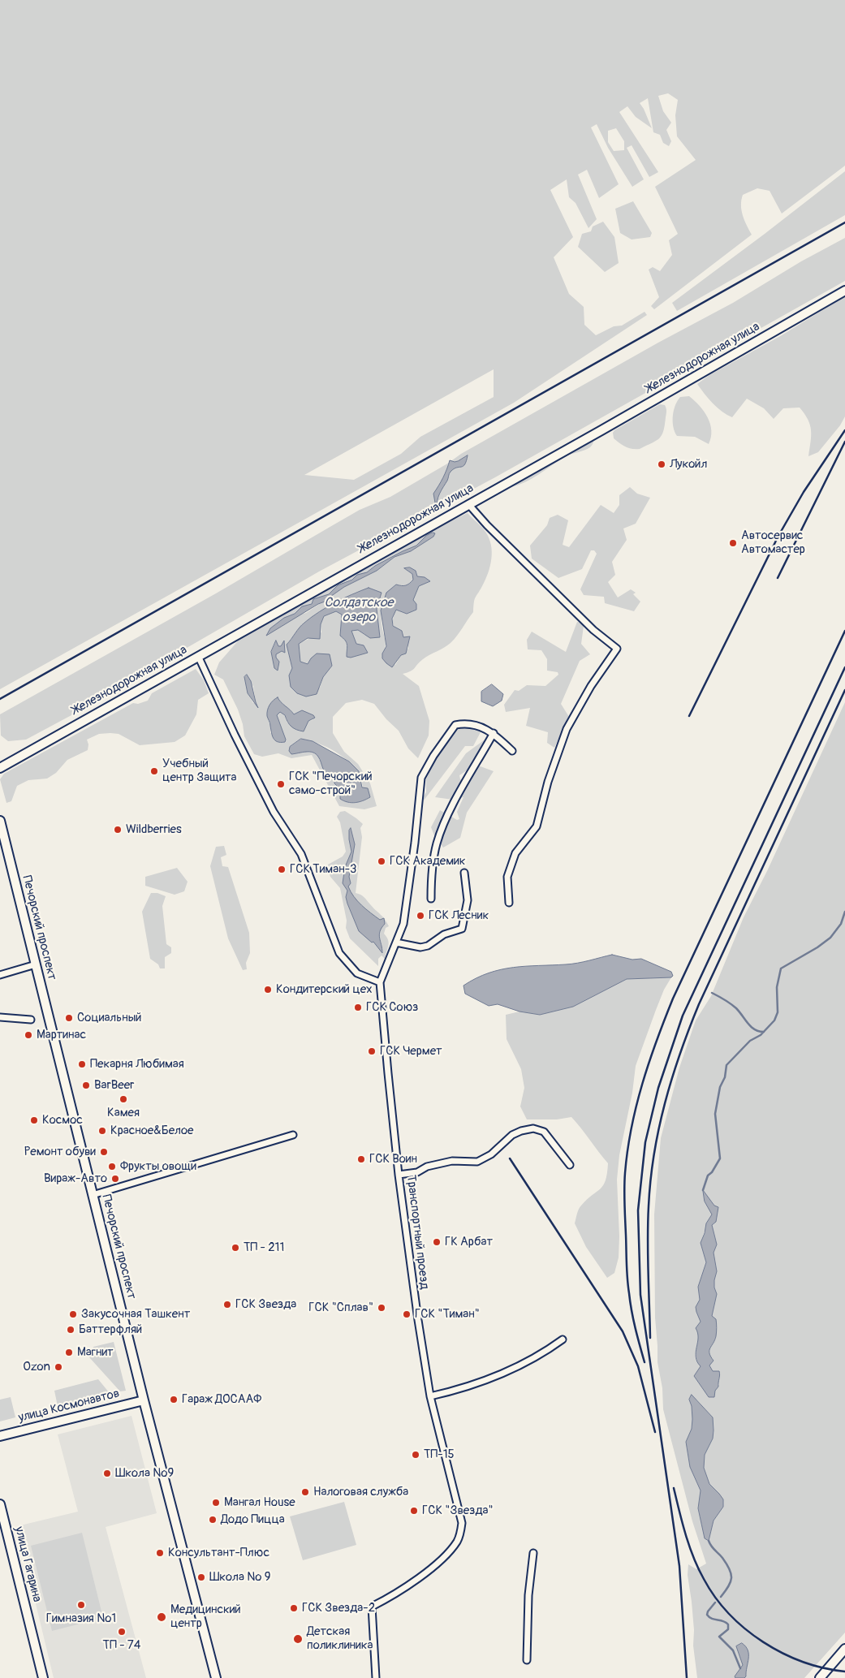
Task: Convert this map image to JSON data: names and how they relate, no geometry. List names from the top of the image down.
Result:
{
  "streets": {
    "main road": [
      "Железнодорожная улица",
      "Печорский проспект",
      "улица Космонавтов",
      "улица Гагарина"
    ],
    "street": ["Транспортный проезд"]
  },
  "crossings": [
    ["Печорский проспект", "улица Космонавтов"]
  ],
  "water": ["Солдатское озеро"],
  "places": [
    "Лукойл",
    "Автосервис Автомастер",
    "Учебный центр Защита",
    "ГСК \"Печорский само-строй\"",
    "Wildberries",
    "ГСК Академик",
    "ГСК Тиман-3",
    "ГСК Лесник",
    "Кондитерский цех",
    "ГСК Союз",
    "Социальный",
    "Мартинас",
    "ГСК Чермет",
    "Пекарня Любимая",
    "BarBeer",
    "Камея",
    "Космос",
    "Красное&Белое",
    "Ремонт обуви",
    "ГСК Воин",
    "Фрукты овощи",
    "Вираж-Авто",
    "ГК Арбат",
    "ТП - 211",
    "ГСК Звезда",
    "ГСК \"Сплав\"",
    "Закусочная Ташкент",
    "ГСК \"Тиман\"",
    "Баттерфляй",
    "Магнит",
    "Ozon",
    "Гараж ДОСААФ",
    "ТП-15",
    "Школа №9",
    "Налоговая служба",
    "Мангал House",
    "ГСК \"Звезда\"",
    "Додо Пицца",
    "Консультант-Плюс",
    "Школа № 9",
    "Гимназия №1",
    "ГСК Звезда-2",
    "Медицинский центр",
    "ТП - 74",
    "Детская поликлиника"
  ]
}
